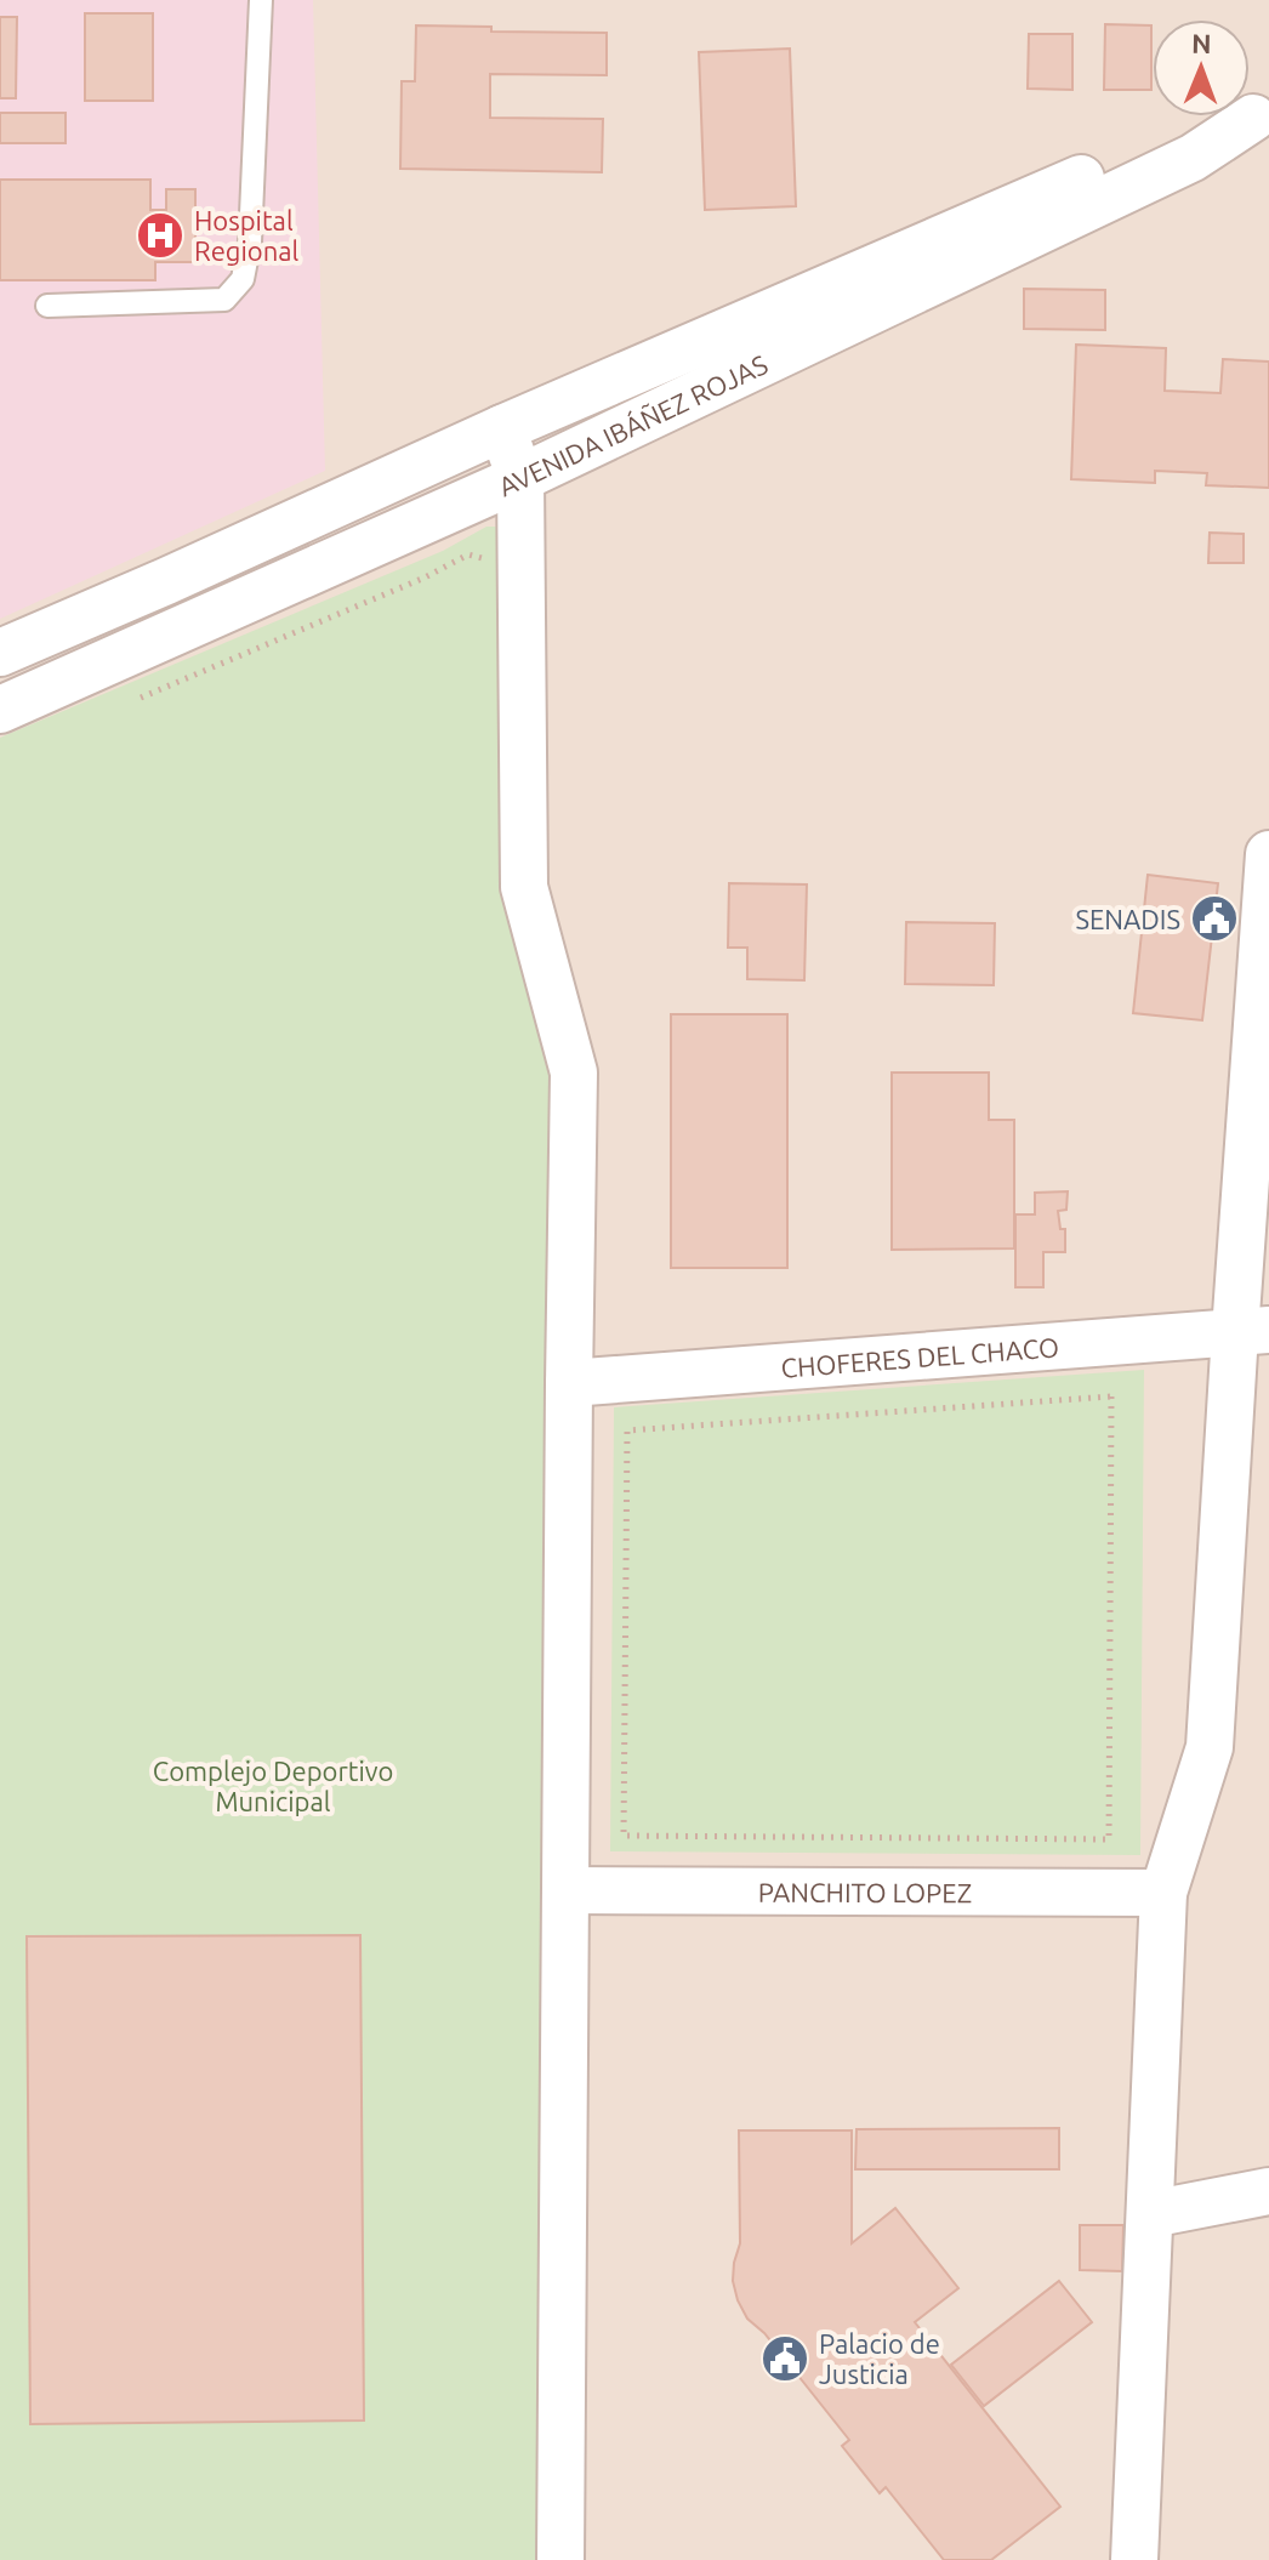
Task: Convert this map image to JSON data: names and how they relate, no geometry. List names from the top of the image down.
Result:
{
  "streets": {
    "street": ["AVENIDA IBÁÑEZ ROJAS", "CHOFERES DEL CHACO", "PANCHITO LOPEZ"]
  },
  "parks": ["Complejo Deportivo Municipal"],
  "places": {
    "hospital": ["Hospital Regional"],
    "public building": ["SENADIS", "Palacio de Justicia"]
  },
  "north": "top"
}
